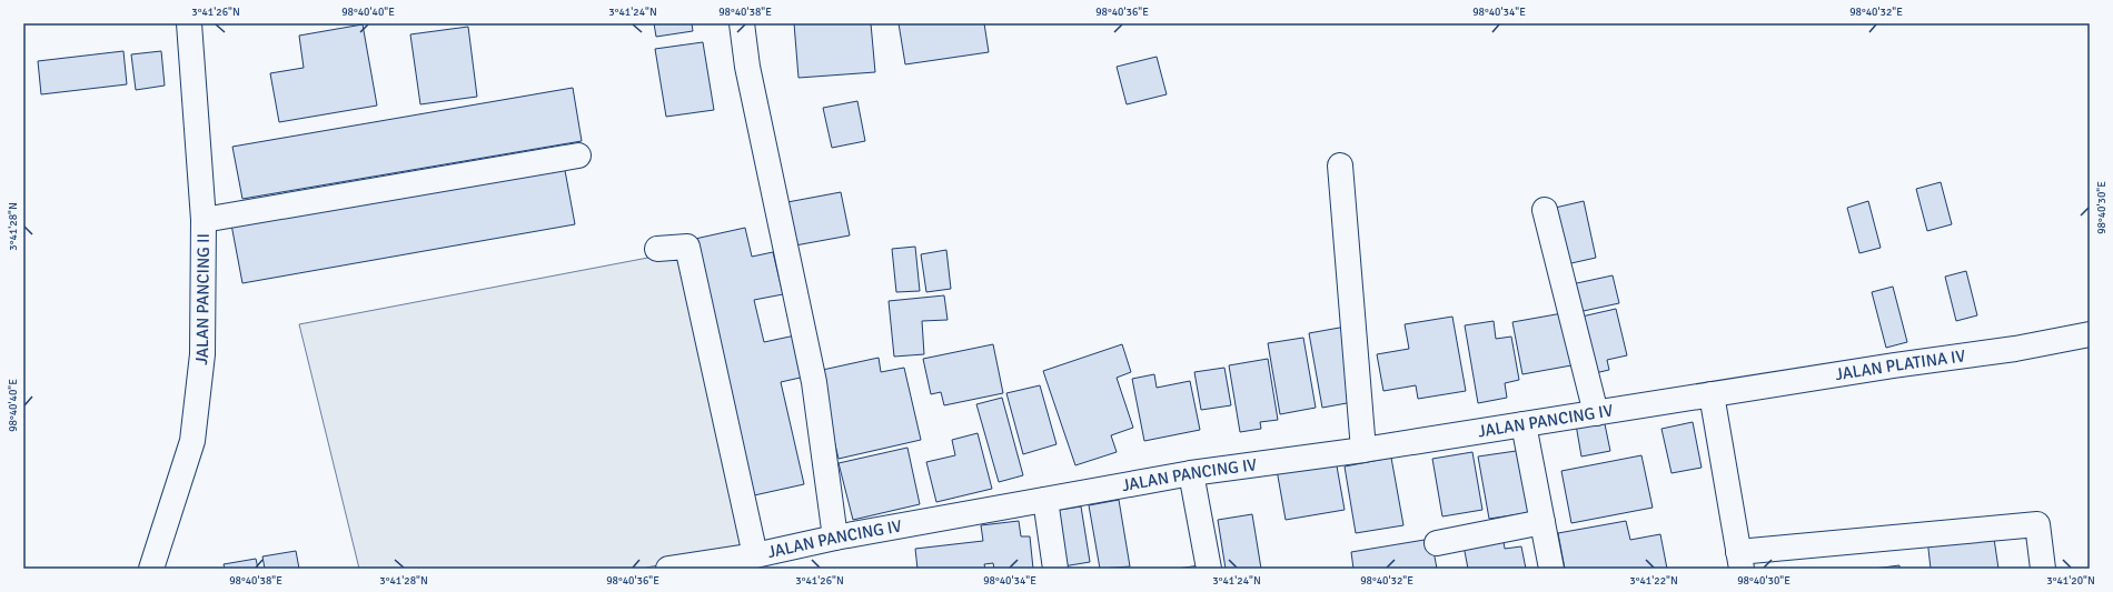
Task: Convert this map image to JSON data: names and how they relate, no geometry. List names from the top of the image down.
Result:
{
  "streets": {
    "street": ["JALAN PANCING II", "JALAN PLATINA IV", "JALAN PANCING IV"]
  },
  "crossings": [
    ["JALAN PLATINA IV", "JALAN PANCING IV"]
  ],
  "coordinates": [
    "3°41'26\"N",
    "98°40'40\"E",
    "3°41'24\"N",
    "98°40'38\"E",
    "98°40'36\"E",
    "98°40'34\"E",
    "98°40'32\"E",
    "98°40'30\"E",
    "3°41'28\"N",
    "3°41'22\"N",
    "3°41'20\"N"
  ]
}
